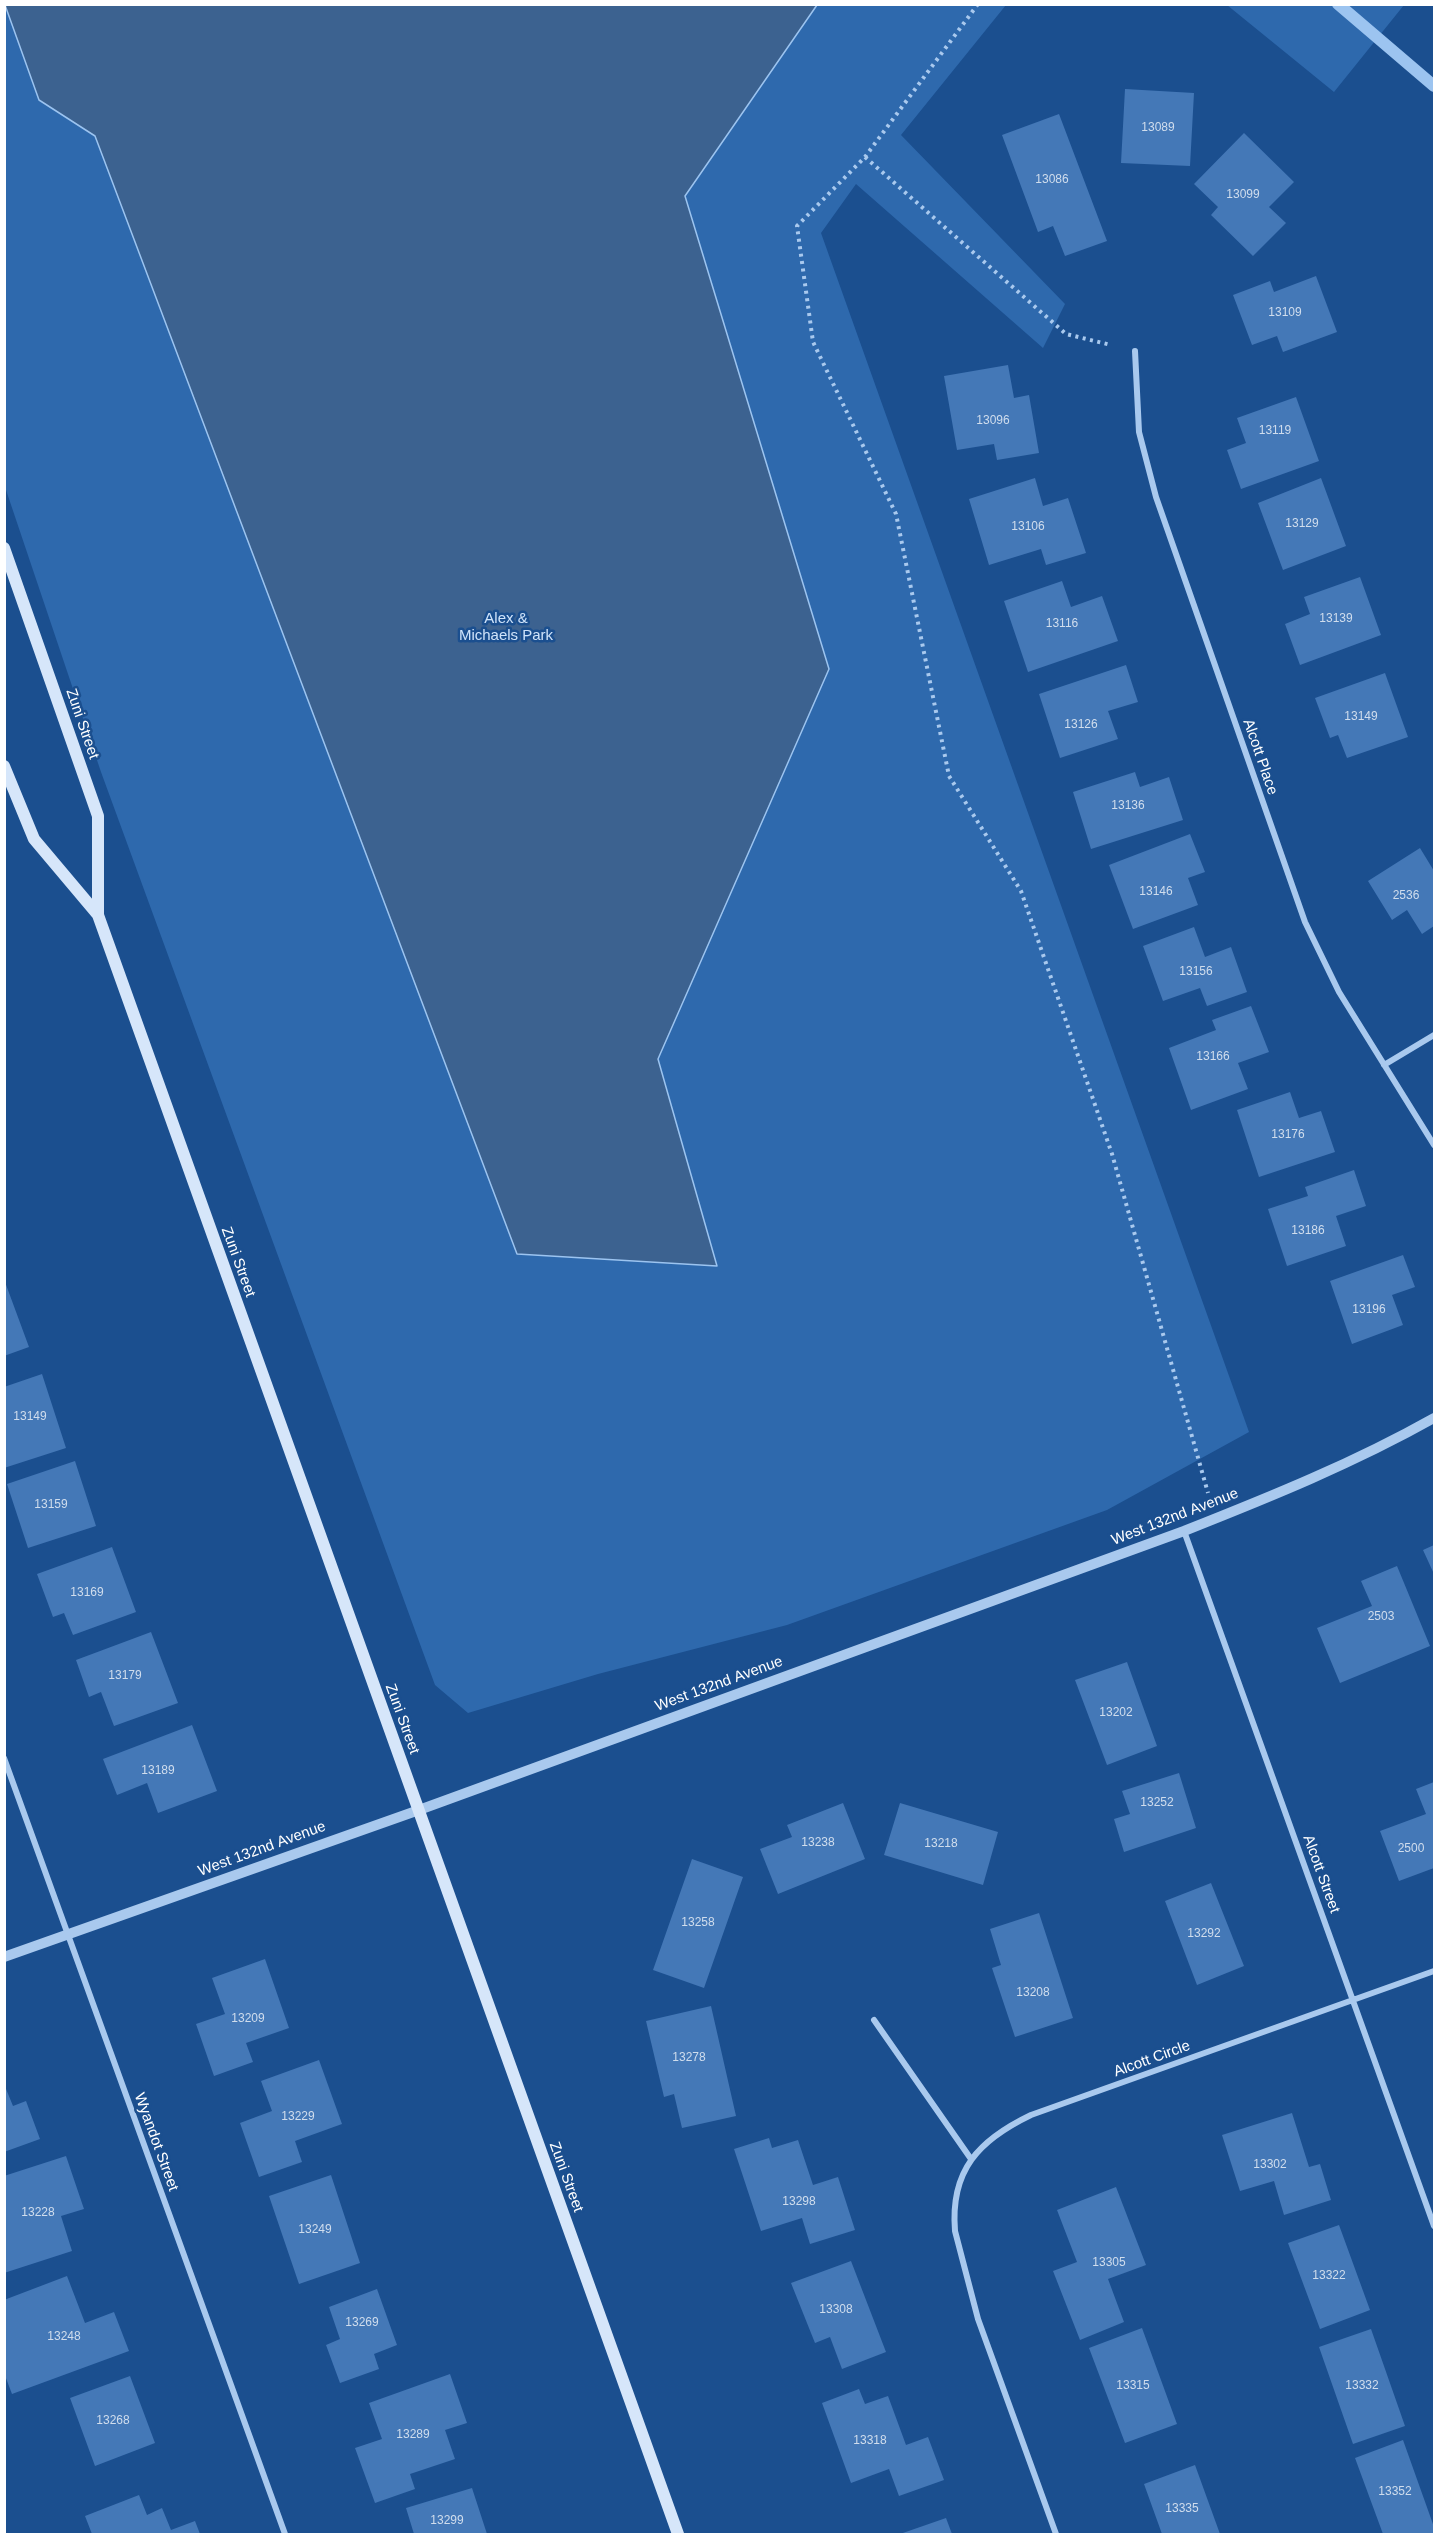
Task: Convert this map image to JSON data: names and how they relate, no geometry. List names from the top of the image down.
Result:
{
  "streets": {
    "main road": ["Zuni Street"],
    "street": [
      "Alcott Place",
      "West 132nd Avenue",
      "Alcott Street",
      "Alcott Circle",
      "Wyandot Street"
    ]
  },
  "crossings": [
    ["Zuni Street", "West 132nd Avenue"],
    ["West 132nd Avenue", "Alcott Street"],
    ["West 132nd Avenue", "Wyandot Street"],
    ["Alcott Street", "Alcott Circle"]
  ],
  "parks": ["Alex & Michaels Park"],
  "house_numbers": [
    "13089",
    "13086",
    "13099",
    "13109",
    "13096",
    "13119",
    "13129",
    "13106",
    "13139",
    "13116",
    "13149",
    "13126",
    "13136",
    "13146",
    "2536",
    "13156",
    "13166",
    "13176",
    "13186",
    "13196",
    "13149",
    "13159",
    "13169",
    "2503",
    "13179",
    "13202",
    "13189",
    "13252",
    "13238",
    "13218",
    "2500",
    "13258",
    "13292",
    "13208",
    "13209",
    "13278",
    "13229",
    "13302",
    "13298",
    "13228",
    "13249",
    "13305",
    "13322",
    "13308",
    "13269",
    "13248",
    "13315",
    "13332",
    "13268",
    "13289",
    "13318",
    "13352",
    "13335",
    "13299"
  ]
}
